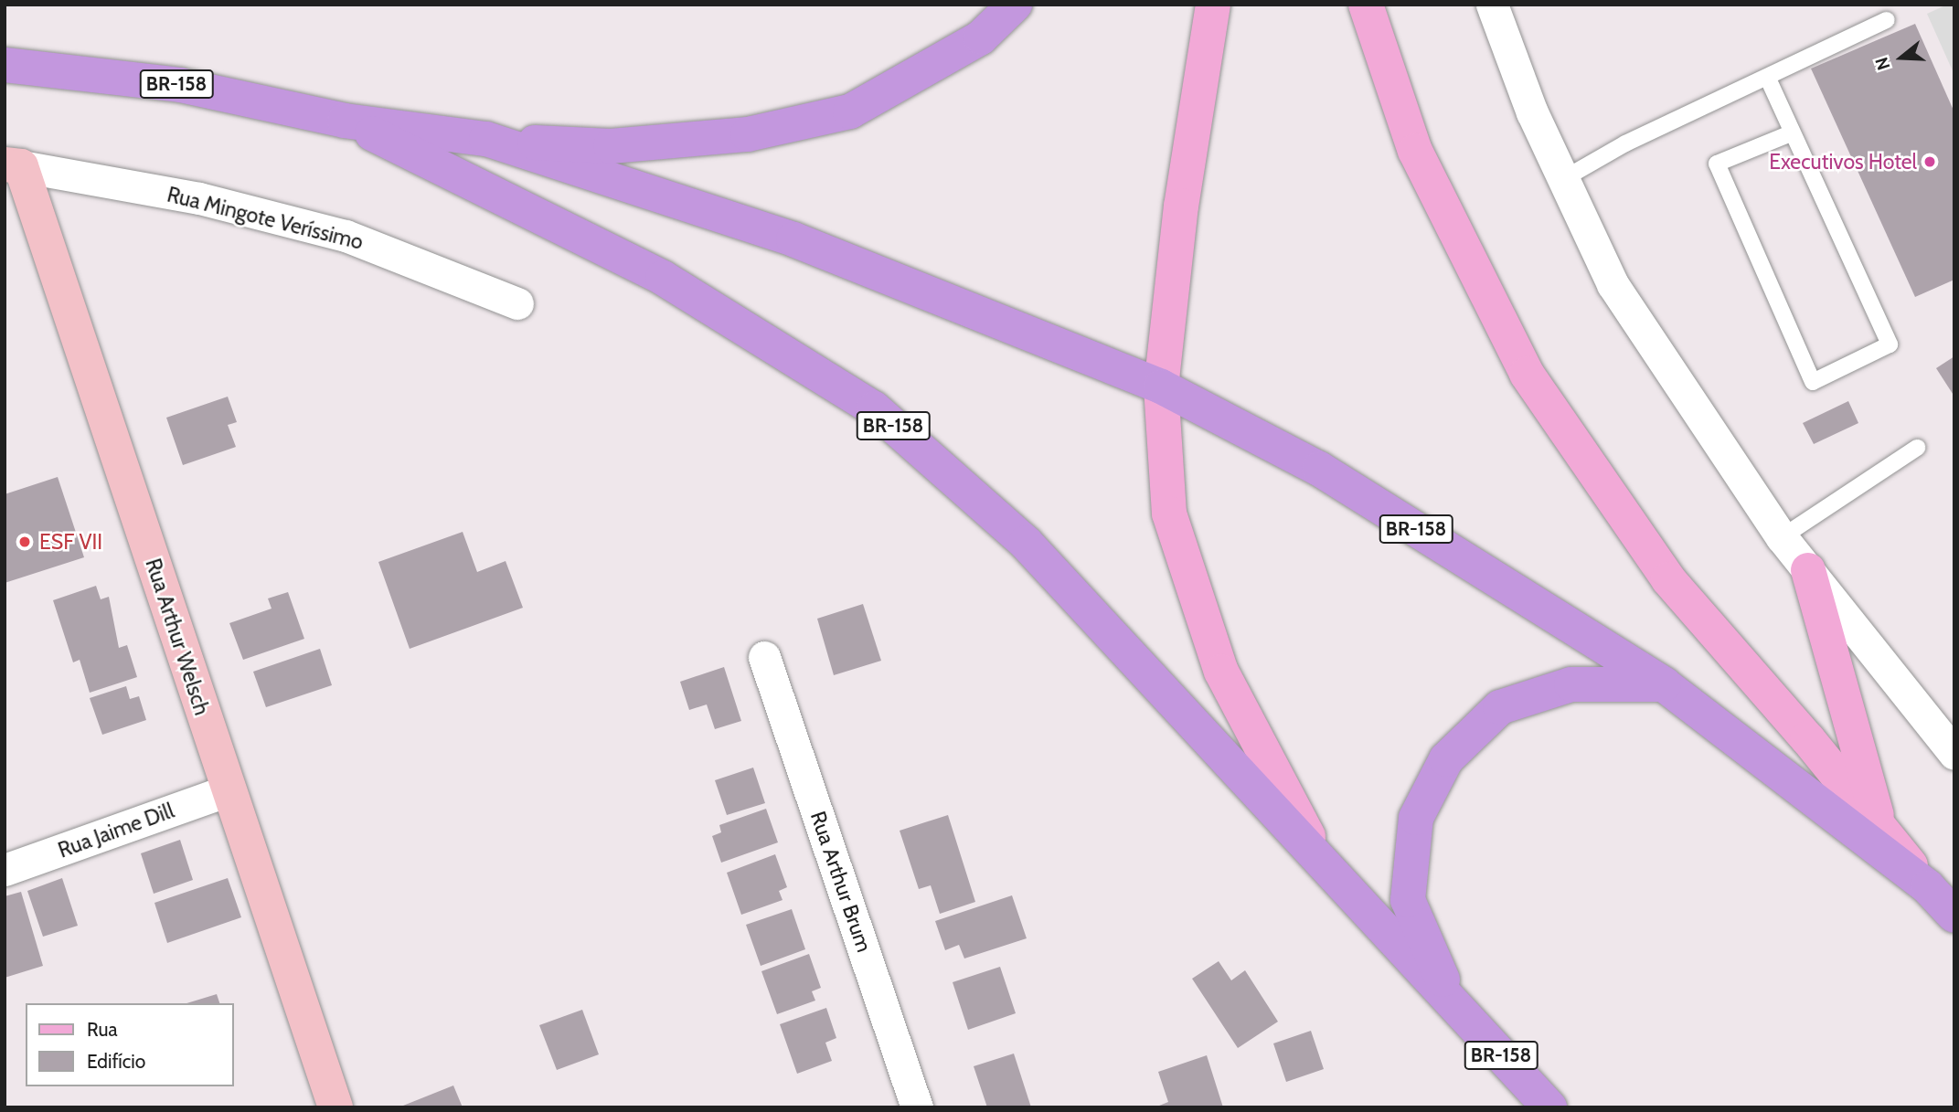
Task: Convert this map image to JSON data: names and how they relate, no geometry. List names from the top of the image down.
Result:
{
  "streets": {
    "highway": ["BR-158"],
    "street": [
      "Rua Mingote Veríssimo",
      "Rua Arthur Welsch",
      "Rua Jaime Dill",
      "Rua Arthur Brum"
    ]
  },
  "crossings": [
    ["Rua Mingote Veríssimo", "Rua Arthur Welsch"],
    ["Rua Arthur Welsch", "Rua Jaime Dill"]
  ],
  "places": ["Executivos Hotel", "ESF VII"],
  "legend": ["Rua", "Edifício"],
  "north": "left"
}
